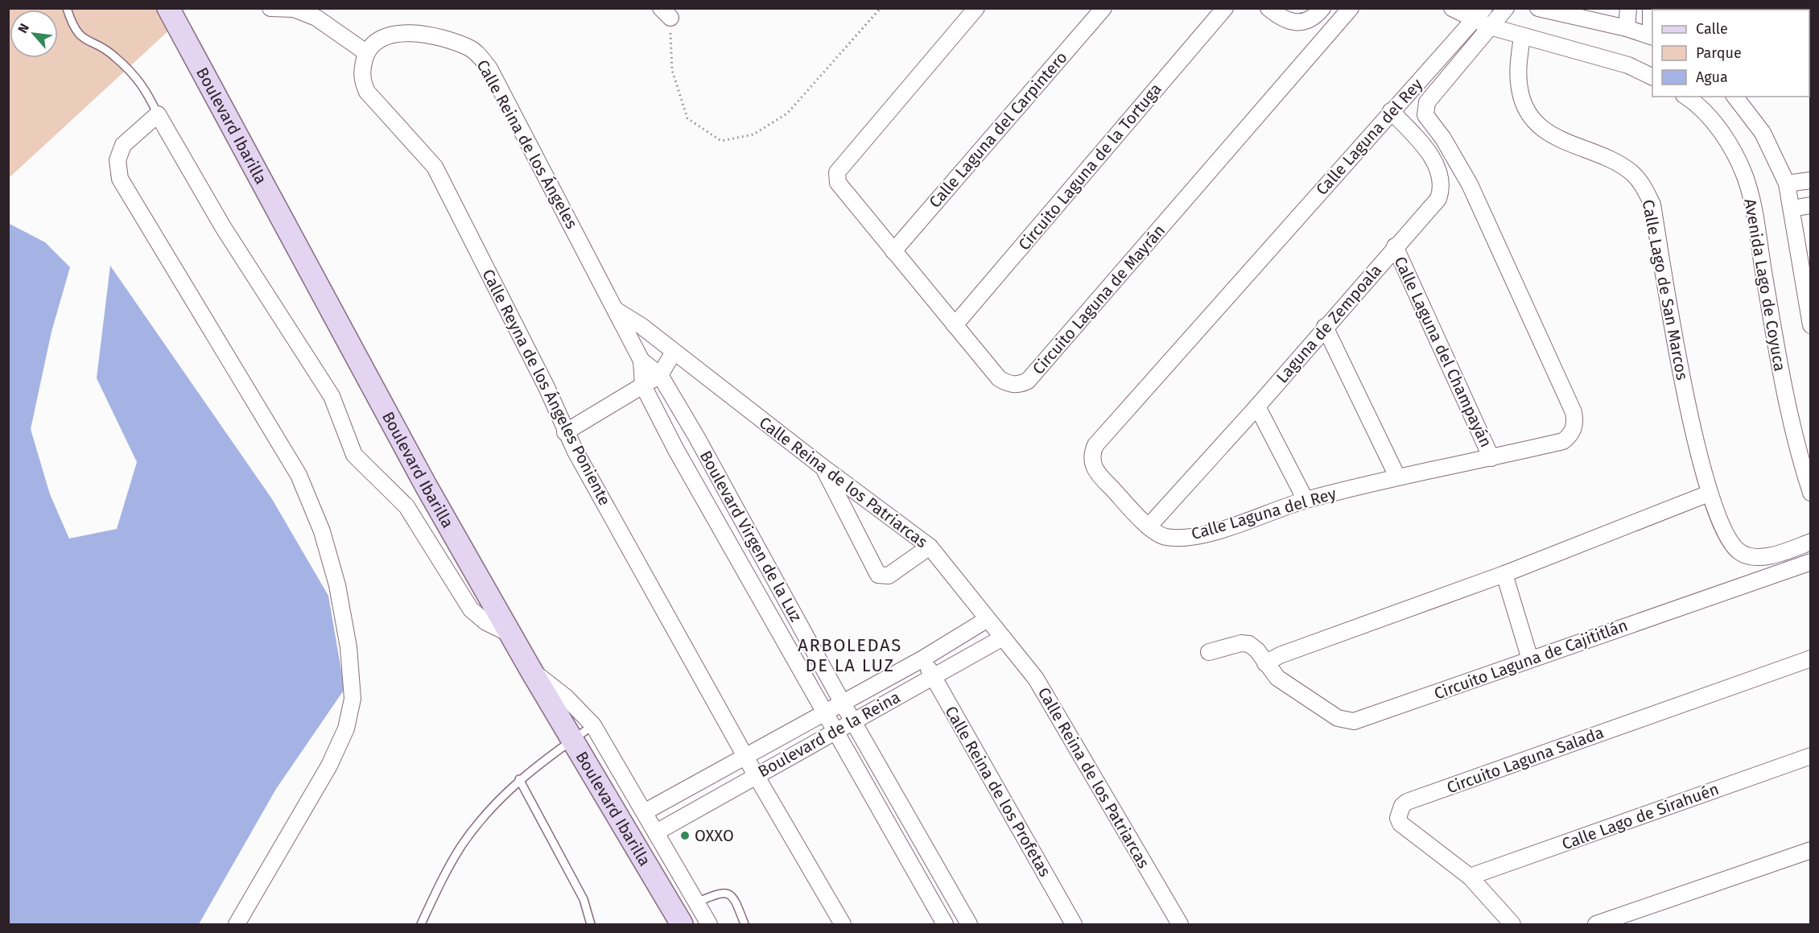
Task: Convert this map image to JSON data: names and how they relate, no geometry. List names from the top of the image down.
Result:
{
  "streets": {
    "street": [
      "Boulevard Ibarilla",
      "Calle Laguna del Carpintero",
      "Calle Laguna del Rey",
      "Calle Reina de los Ángeles",
      "Circuito Laguna de la Tortuga",
      "Avenida Lago de Coyuca",
      "Calle Lago de San Marcos",
      "Circuito Laguna de Mayrán",
      "Laguna de Zempoala",
      "Calle Laguna del Champayán",
      "Calle Reyna de los Ángeles Poniente",
      "Calle Reina de los Patriarcas",
      "Boulevard Virgen de la Luz",
      "Circuito Laguna de Cajititlán",
      "Boulevard de la Reina",
      "Circuito Laguna Salada",
      "Calle Reina de los Profetas",
      "Calle Lago de Sirahuén"
    ]
  },
  "crossings": [
    ["Calle Laguna del Carpintero", "Circuito Laguna de Mayrán"],
    ["Calle Laguna del Rey", "Laguna de Zempoala"],
    ["Calle Laguna del Rey", "Calle Laguna del Champayán"],
    ["Calle Reina de los Ángeles", "Calle Reyna de los Ángeles Poniente"],
    ["Calle Reina de los Ángeles", "Boulevard Virgen de la Luz"],
    ["Circuito Laguna de la Tortuga", "Circuito Laguna de Mayrán"],
    ["Laguna de Zempoala", "Calle Laguna del Champayán"],
    ["Calle Reyna de los Ángeles Poniente", "Boulevard de la Reina"],
    ["Calle Reina de los Patriarcas", "Boulevard de la Reina"],
    ["Boulevard Virgen de la Luz", "Boulevard de la Reina"],
    ["Boulevard de la Reina", "Calle Reina de los Profetas"],
    ["Circuito Laguna Salada", "Calle Lago de Sirahuén"]
  ],
  "districts": ["ARBOLEDAS DE LA LUZ"],
  "places": ["OXXO"],
  "legend": ["Calle", "Parque", "Agua"],
  "north": "top left"
}
